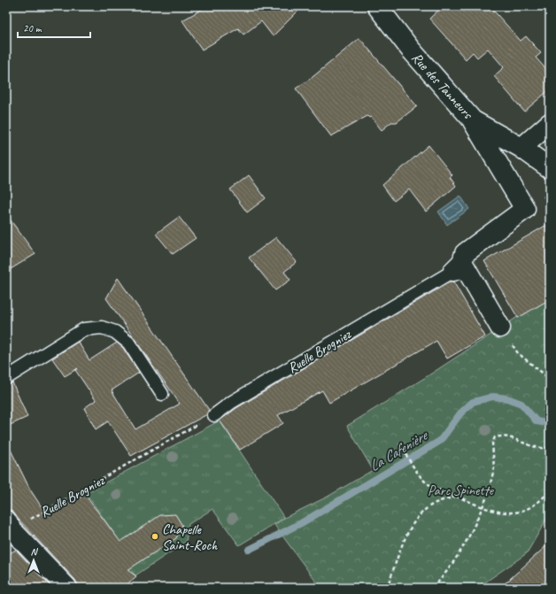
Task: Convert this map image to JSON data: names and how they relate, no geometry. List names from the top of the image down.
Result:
{
  "streets": {
    "street": ["Rue des Tanneurs", "Ruelle Brogniez"]
  },
  "crossings": [
    ["Rue des Tanneurs", "Ruelle Brogniez"]
  ],
  "water": ["La Cafenière"],
  "parks": ["Parc Spinette"],
  "places": ["Chapelle Saint-Roch"],
  "scale_bar": "20 m",
  "north": "top"
}
